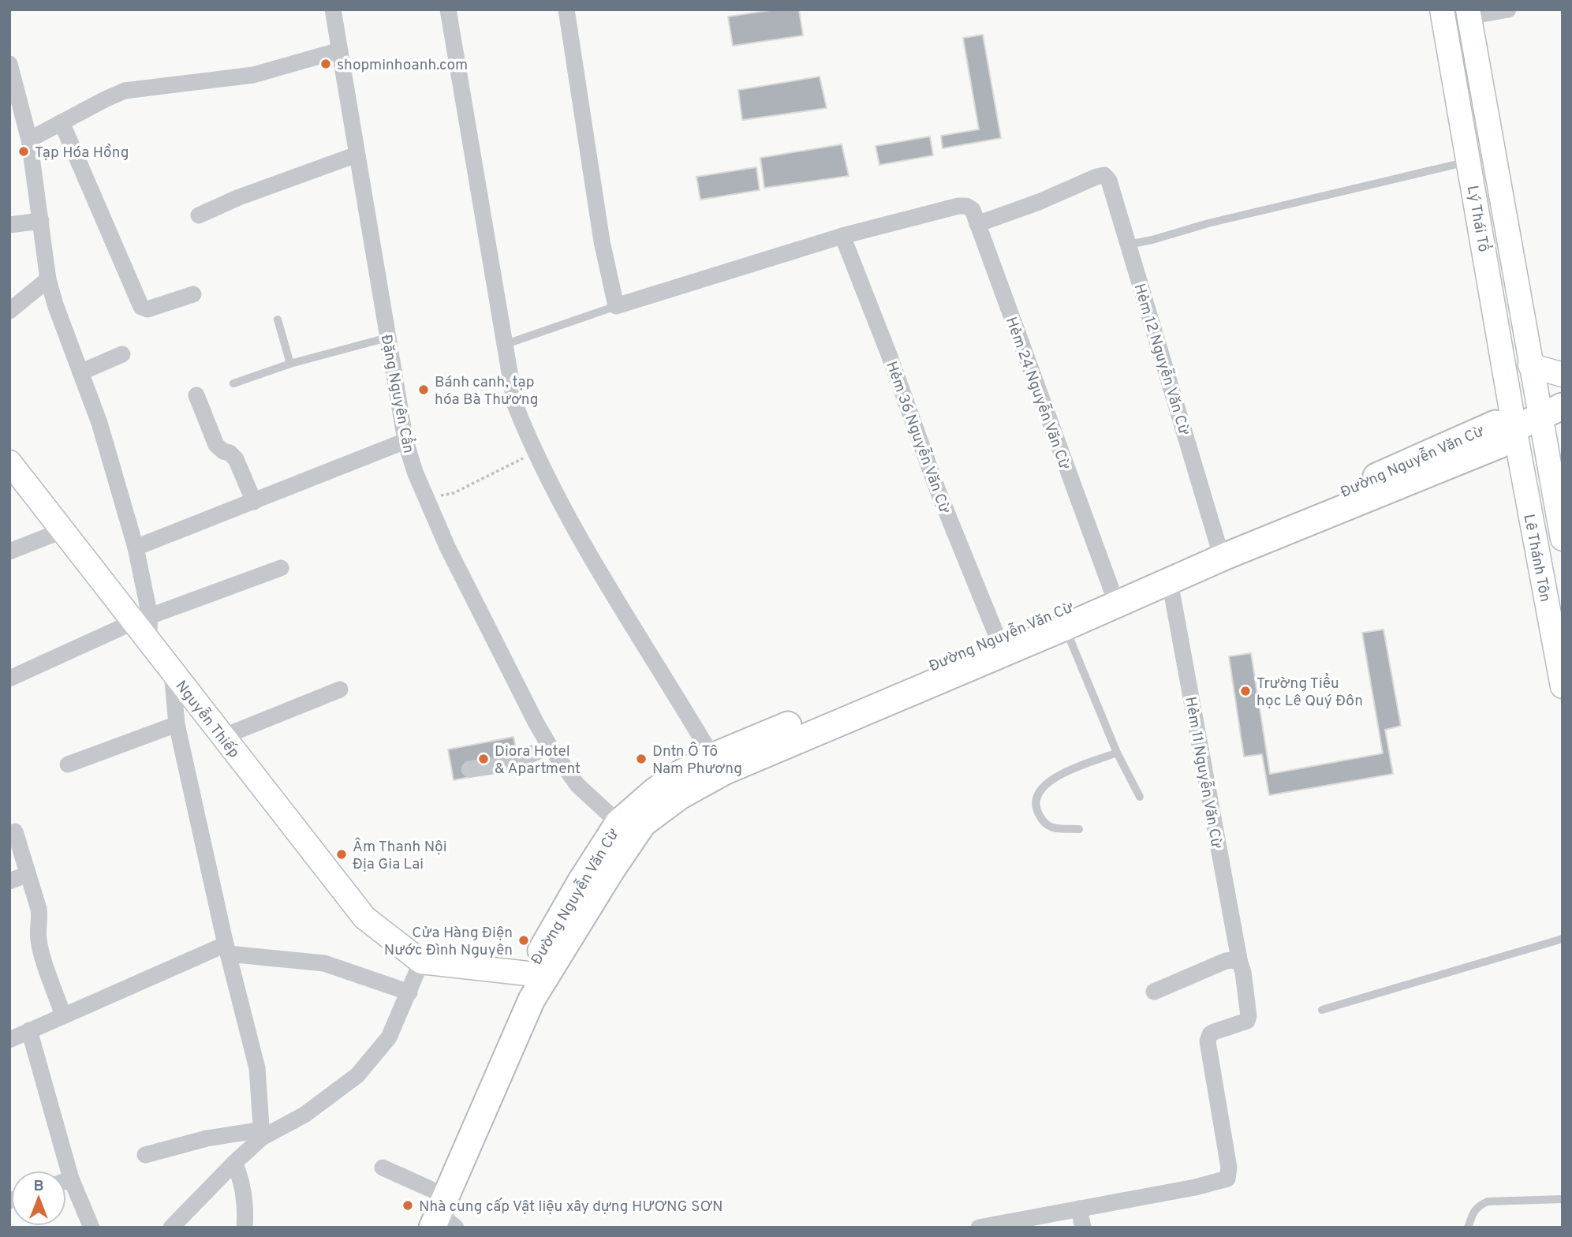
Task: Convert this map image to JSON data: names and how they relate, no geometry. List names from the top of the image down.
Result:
{
  "streets": {
    "main road": [
      "Lý Thái Tổ",
      "Đường Nguyễn Văn Cừ",
      "Lê Thánh Tôn",
      "Nguyễn Thiếp"
    ],
    "street": [
      "Hẻm 12 Nguyễn Văn Cừ",
      "Hẻm 24 Nguyễn Văn Cừ",
      "Đặng Nguyên Cẩn",
      "Hẻm 36 Nguyễn Văn Cừ",
      "Hẻm 11 Nguyễn Văn Cừ"
    ]
  },
  "crossings": [
    ["Lý Thái Tổ", "Đường Nguyễn Văn Cừ"],
    ["Lý Thái Tổ", "Lê Thánh Tôn"],
    ["Hẻm 12 Nguyễn Văn Cừ", "Hẻm 24 Nguyễn Văn Cừ"],
    ["Hẻm 12 Nguyễn Văn Cừ", "Đường Nguyễn Văn Cừ"],
    ["Hẻm 24 Nguyễn Văn Cừ", "Hẻm 36 Nguyễn Văn Cừ"],
    ["Hẻm 24 Nguyễn Văn Cừ", "Đường Nguyễn Văn Cừ"],
    ["Đặng Nguyên Cẩn", "Đường Nguyễn Văn Cừ"],
    ["Hẻm 36 Nguyễn Văn Cừ", "Đường Nguyễn Văn Cừ"],
    ["Đường Nguyễn Văn Cừ", "Lê Thánh Tôn"],
    ["Đường Nguyễn Văn Cừ", "Hẻm 11 Nguyễn Văn Cừ"]
  ],
  "places": [
    "shopminhoanh.com",
    "Tạp Hóa Hồng",
    "Bánh canh, tạp hóa Bà Thương",
    "Trường Tiểu học Lê Quý Đôn",
    "Diora Hotel & Apartment",
    "Dntn Ô Tô Nam Phương",
    "Âm Thanh Nội Địa Gia Lai",
    "Cửa Hàng Điện Nước Đình Nguyên",
    "Nhà cung cấp Vật liệu xây dựng HƯƠNG SƠN"
  ],
  "north": "top"
}
